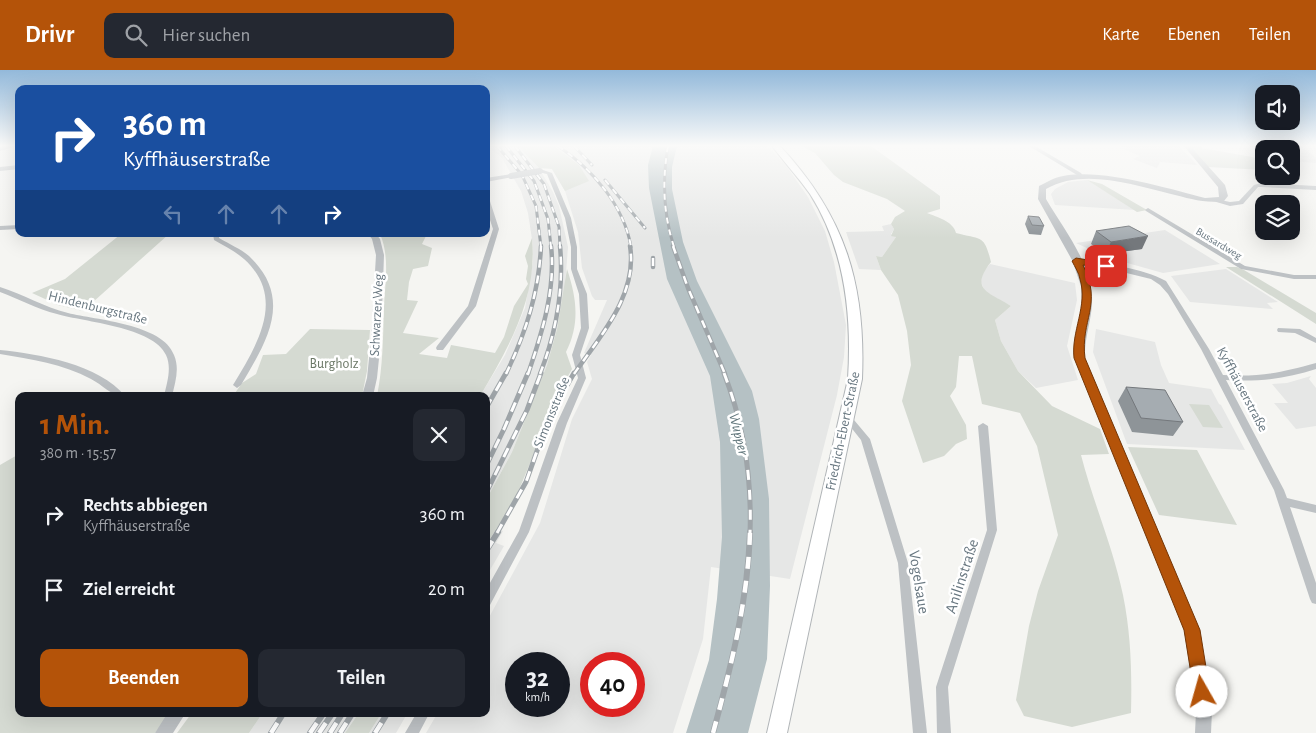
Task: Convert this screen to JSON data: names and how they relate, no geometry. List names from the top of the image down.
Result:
{
  "streets": {
    "main road": ["Friedrich-Ebert-Straße"],
    "street": [
      "Bussardweg",
      "Hindenburgstraße",
      "Schwarzer Weg",
      "Kyffhäuserstraße",
      "Simonsstraße",
      "Anilinstraße",
      "Vogelsaue"
    ]
  },
  "crossings": [
    ["Friedrich-Ebert-Straße", "Vogelsaue"]
  ],
  "water": ["Wupper"],
  "parks": ["Burgholz"],
  "page": {
    "header": "Drivr",
    "search": "Hier suchen",
    "nav": ["Karte", "Ebenen", "Teilen"],
    "turn": ["360 m", "Kyffhäuserstraße"],
    "heading": ["1 Min.", "380 m · 15:57"],
    "list": [
      {
        "name": "Rechts abbiegen",
        "note": "Kyffhäuserstraße",
        "value": "360 m"
      },
      {
        "name": "Ziel erreicht",
        "value": "20 m"
      }
    ],
    "buttons": ["Beenden", "Teilen"],
    "speed": "32 km/h",
    "limit": "40"
  }
}
